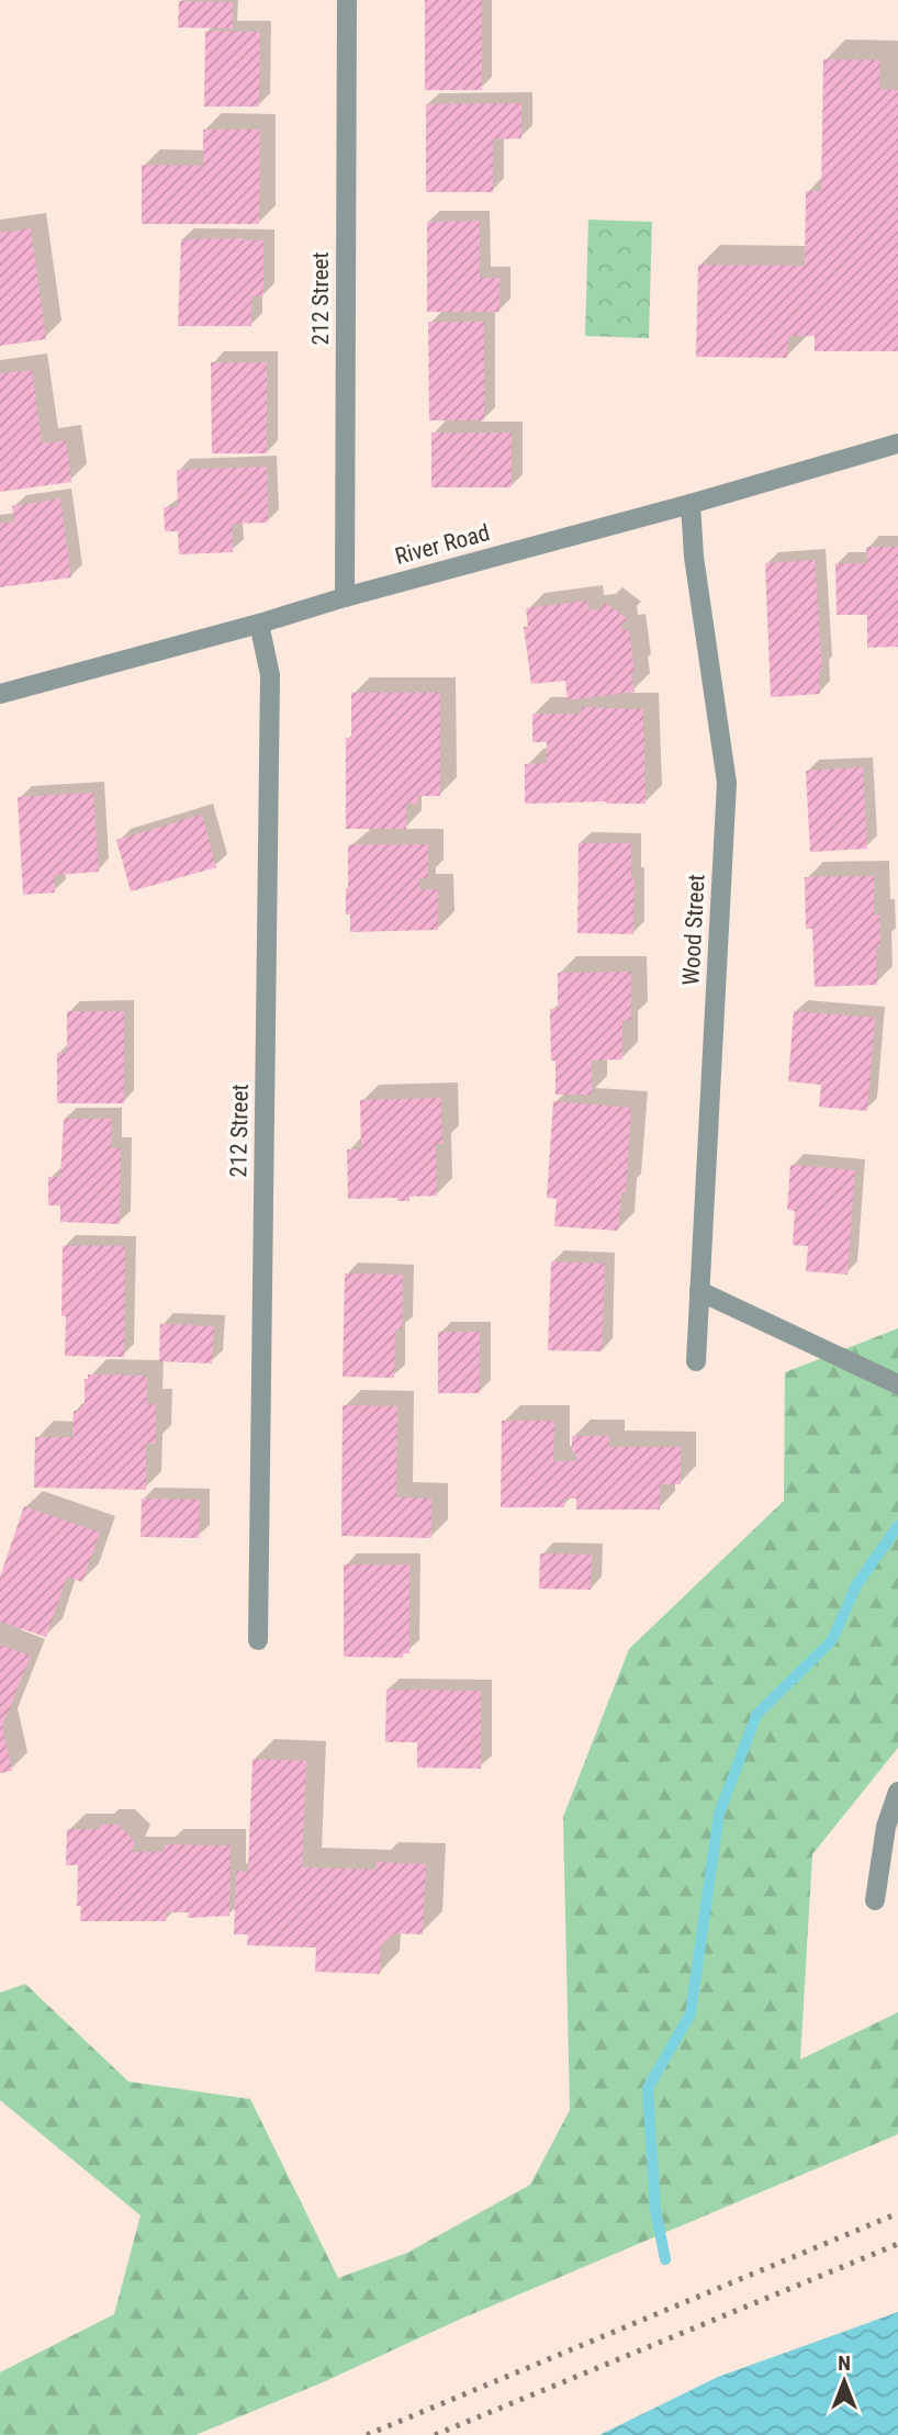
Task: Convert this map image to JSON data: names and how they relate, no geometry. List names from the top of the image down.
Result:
{
  "streets": {
    "street": ["212 Street", "River Road", "Wood Street"]
  },
  "crossings": [
    ["212 Street", "River Road"],
    ["River Road", "Wood Street"]
  ],
  "north": "top"
}
